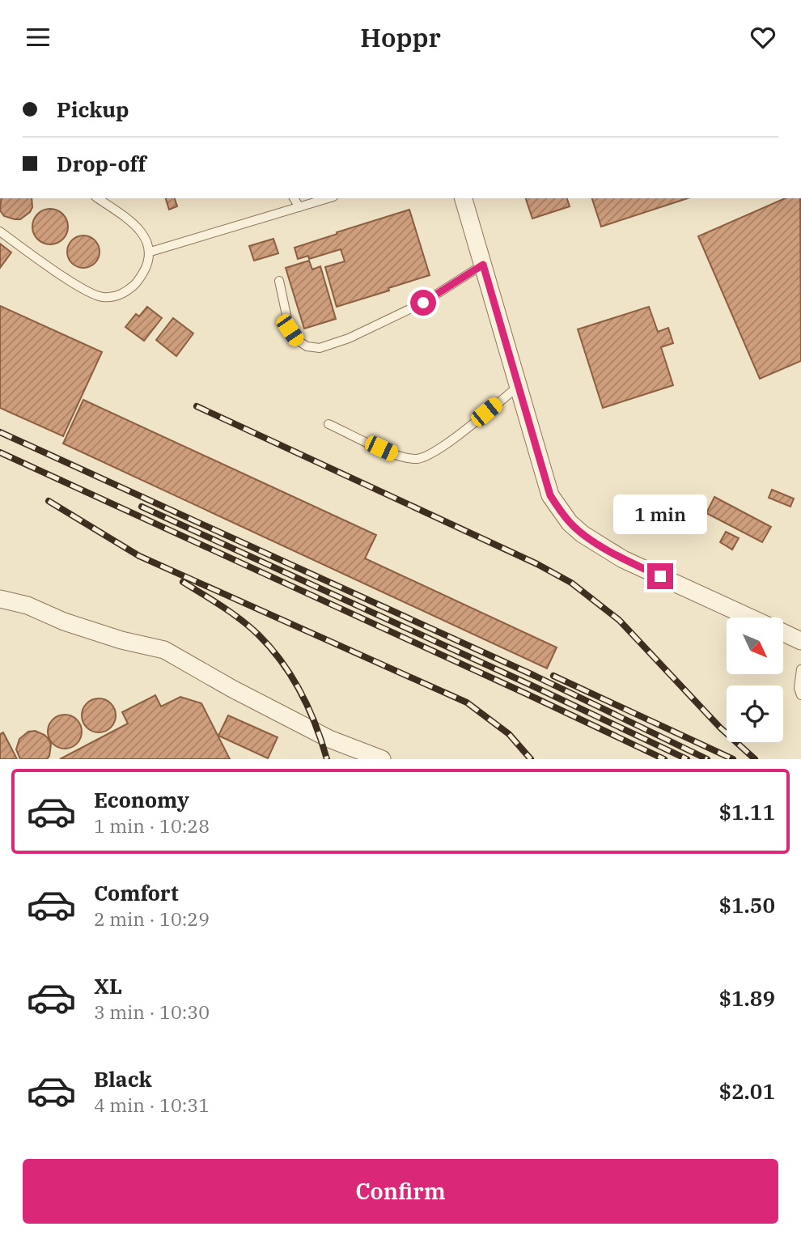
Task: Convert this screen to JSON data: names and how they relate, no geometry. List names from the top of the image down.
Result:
{
  "north": "bottom right",
  "page": {
    "header": "Hoppr",
    "banner": ["Pickup", "Drop-off"],
    "bubble": "1 min",
    "list": [
      {
        "name": "Economy",
        "note": "1 min · 10:28",
        "value": "$1.11"
      },
      {
        "name": "Comfort",
        "note": "2 min · 10:29",
        "value": "$1.50"
      },
      {
        "name": "XL",
        "note": "3 min · 10:30",
        "value": "$1.89"
      },
      {
        "name": "Black",
        "note": "4 min · 10:31",
        "value": "$2.01"
      }
    ],
    "buttons": "Confirm"
  }
}
